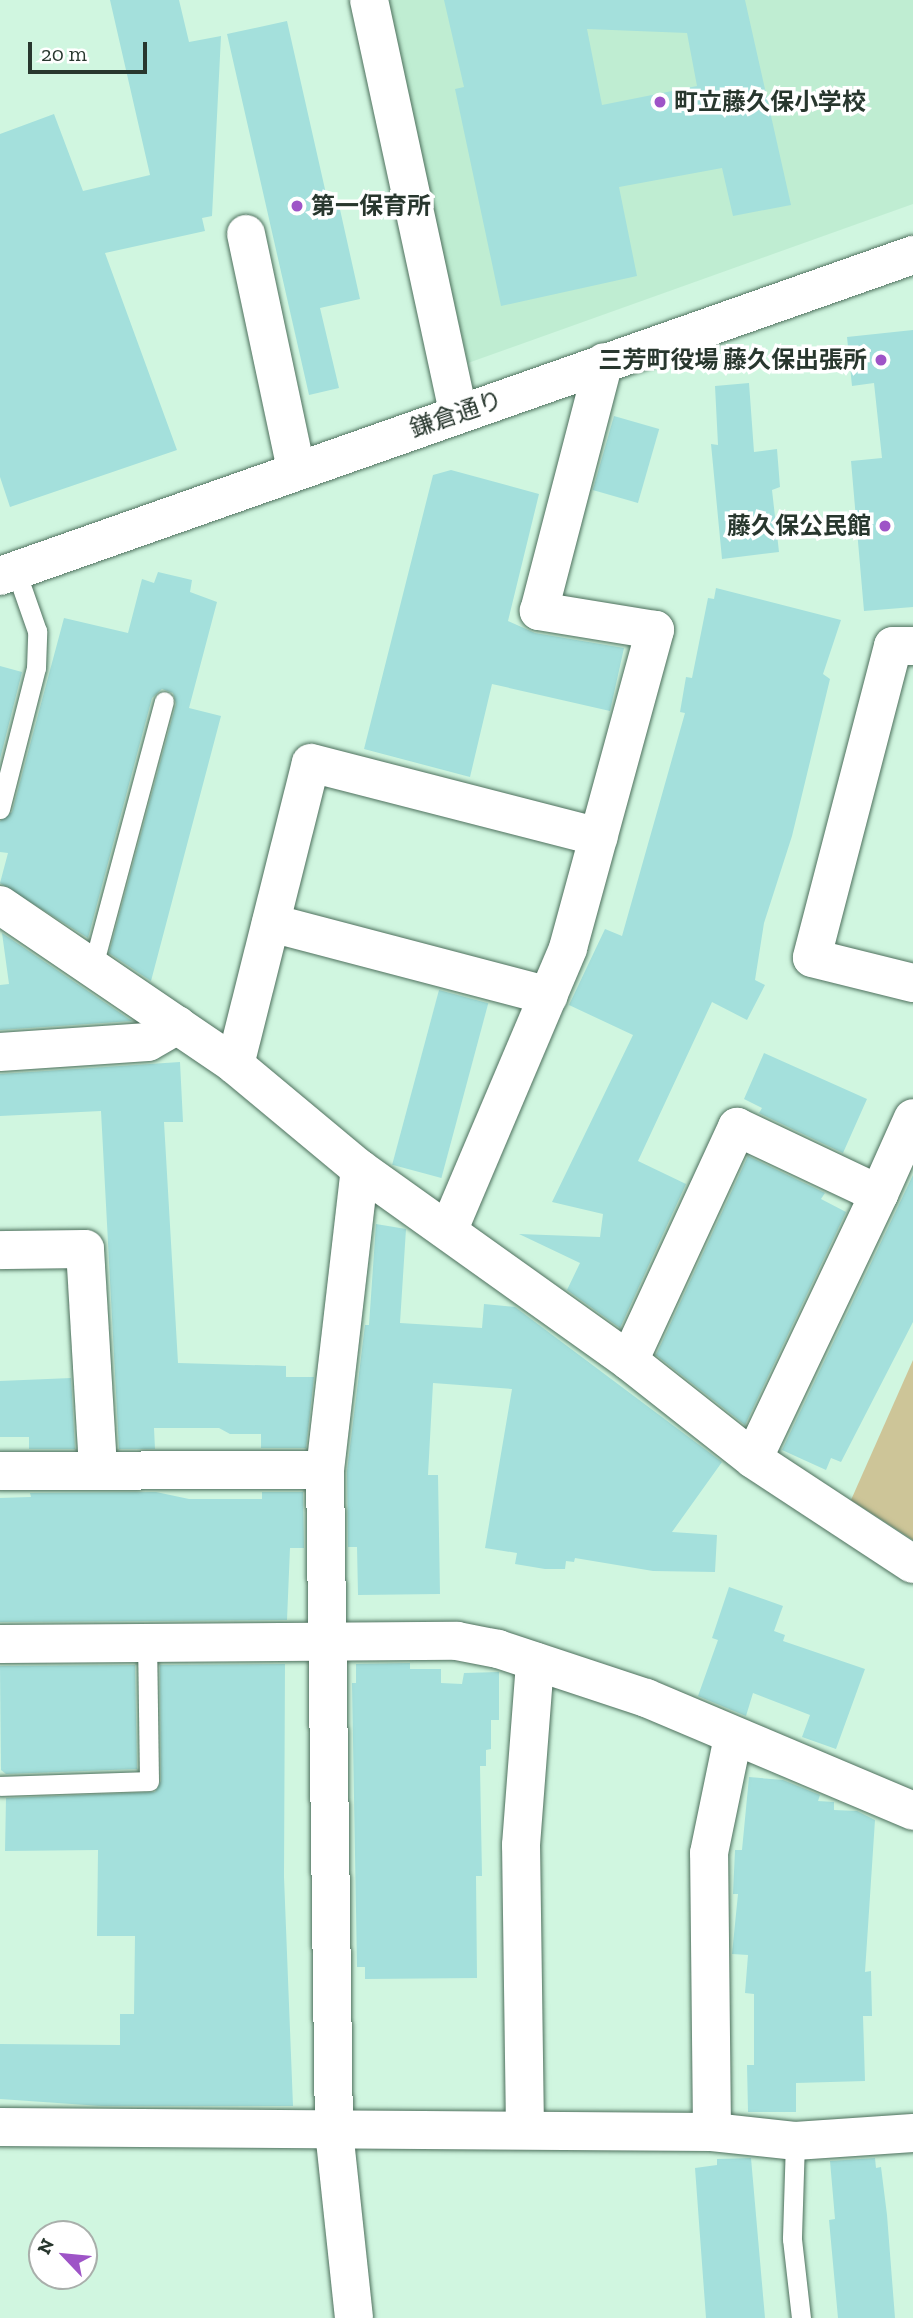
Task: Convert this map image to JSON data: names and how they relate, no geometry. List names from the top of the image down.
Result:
{
  "streets": {
    "street": ["鎌倉通り"]
  },
  "places": [
    "町立藤久保小学校",
    "第一保育所",
    "三芳町役場 藤久保出張所",
    "藤久保公民館"
  ],
  "scale_bar": "20 m",
  "north": "top left"
}
